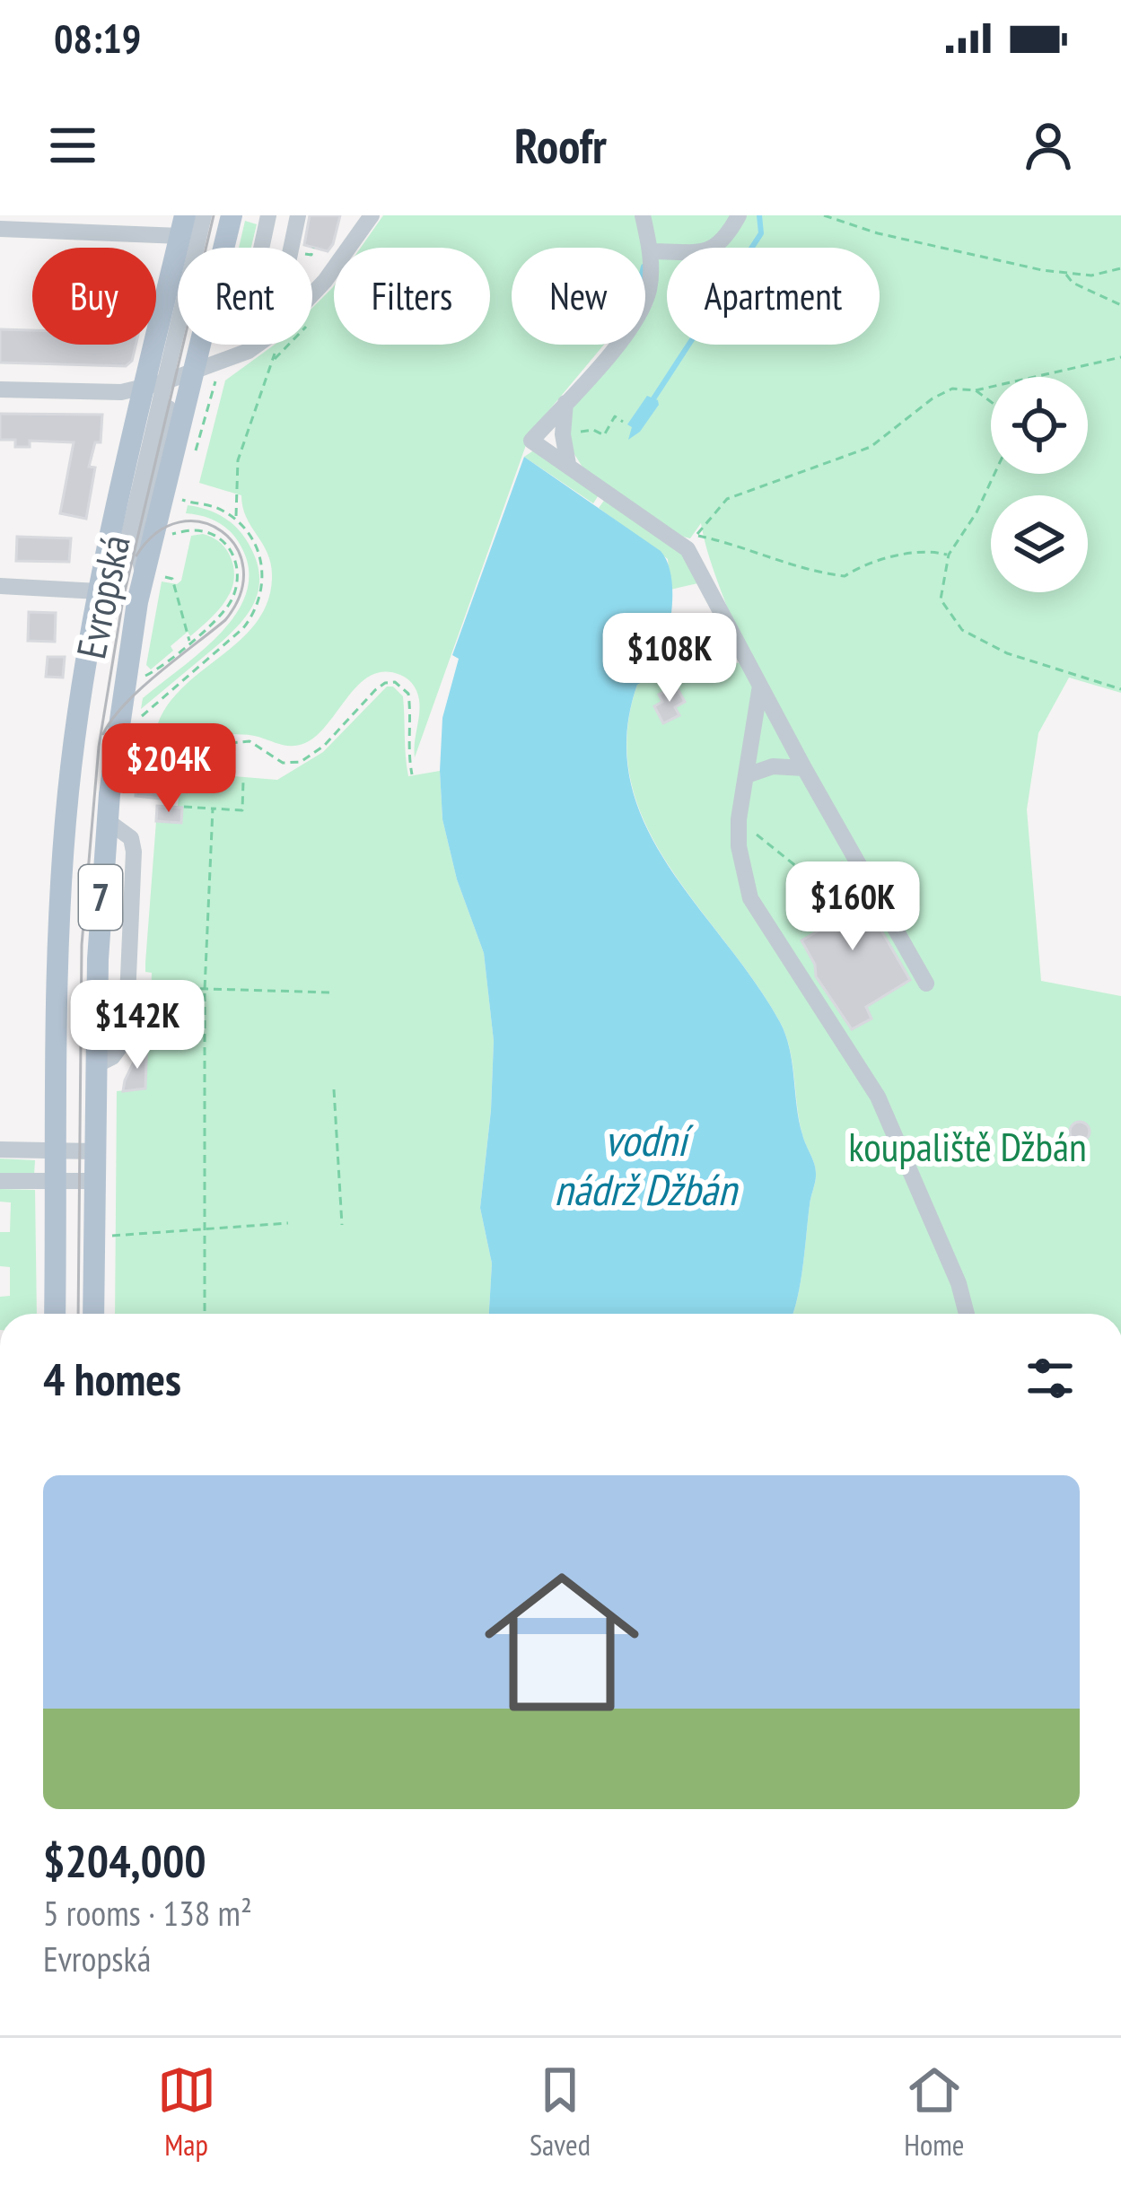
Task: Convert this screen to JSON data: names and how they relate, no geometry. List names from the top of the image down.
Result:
{
  "streets": {
    "main road": ["Evropská", "7"]
  },
  "water": ["vodní nádrž Džbán"],
  "parks": ["koupaliště Džbán"],
  "page": {
    "status": "08:19",
    "header": "Roofr",
    "chip": [
      "Buy",
      "Rent",
      "Filters",
      "New",
      "Apartment"
    ],
    "price": [
      "$108K",
      "$204K",
      "$160K",
      "$142K"
    ],
    "heading": "4 homes",
    "list": [
      {
        "name": "$204,000",
        "note": "5 rooms · 138 m² · Evropská"
      }
    ],
    "tabs": ["Map", "Saved", "Home"]
  }
}
